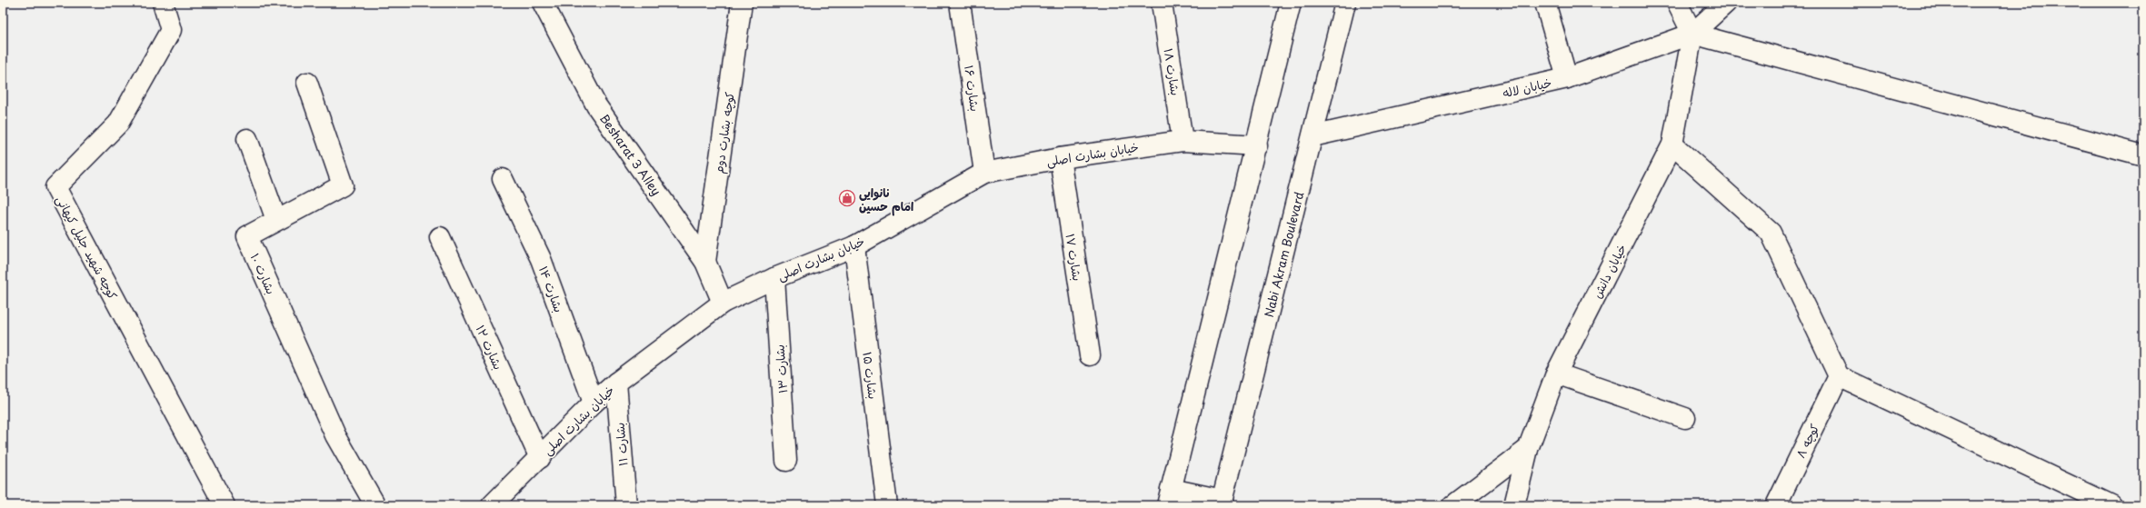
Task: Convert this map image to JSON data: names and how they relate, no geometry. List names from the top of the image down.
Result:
{
  "streets": {
    "street": [
      "بشارت ۱۸",
      "خیابان لاله",
      "بشارت ۱۶",
      "کوچه بشارت دوم",
      "خیابان بشارت اصلی",
      "Besharat 3 Alley",
      "کوچه شهید جلیل کیهانی",
      "Nabi Akram Boulevard",
      "بشارت ۱۷",
      "خیابان دانش",
      "بشارت ۱۰",
      "بشارت ۱۴",
      "بشارت ۱۲",
      "بشارت ۱۳",
      "بشارت ۱۵",
      "کوچه ۸",
      "بشارت ۱۱"
    ]
  },
  "crossings": [
    ["بشارت ۱۸", "خیابان بشارت اصلی"],
    ["خیابان لاله", "Nabi Akram Boulevard"],
    ["خیابان لاله", "خیابان دانش"],
    ["بشارت ۱۶", "خیابان بشارت اصلی"],
    ["کوچه بشارت دوم", "Besharat 3 Alley"],
    ["خیابان بشارت اصلی", "Besharat 3 Alley"],
    ["خیابان بشارت اصلی", "بشارت ۱۷"],
    ["خیابان بشارت اصلی", "بشارت ۱۴"],
    ["خیابان بشارت اصلی", "بشارت ۱۲"],
    ["خیابان بشارت اصلی", "بشارت ۱۳"],
    ["خیابان بشارت اصلی", "بشارت ۱۵"],
    ["خیابان بشارت اصلی", "بشارت ۱۱"]
  ],
  "places": {
    "shop": ["نانوایی امام حسین"]
  }
}
